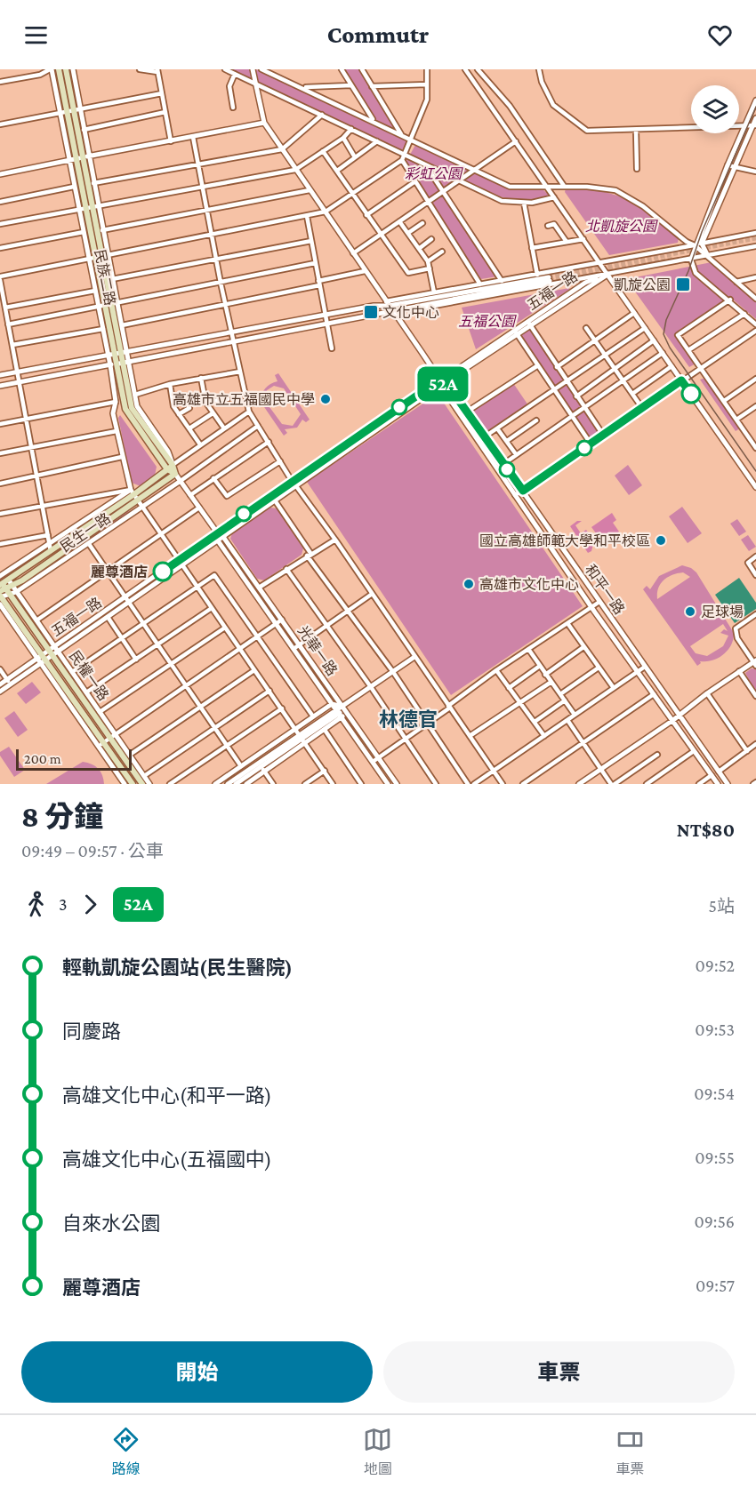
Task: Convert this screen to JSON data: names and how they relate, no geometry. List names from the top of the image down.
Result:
{
  "streets": {
    "main road": [
      "民族二路",
      "民生一路",
      "光華一路",
      "民權一路"
    ],
    "street": ["五福一路", "和平一路"]
  },
  "crossings": [
    ["民族二路", "民生一路"],
    ["民族二路", "光華一路"],
    ["五福一路", "和平一路"],
    ["五福一路", "光華一路"],
    ["五福一路", "民權一路"],
    ["民生一路", "光華一路"],
    ["民生一路", "民權一路"]
  ],
  "districts": ["林德官"],
  "parks": ["彩虹公園", "北凱旋公園", "五福公園"],
  "places": {
    "transit": ["凱旋公園", "文化中心"],
    "other": [
      "高雄市立五福國民中學",
      "國立高雄師範大學和平校區",
      "麗尊酒店",
      "高雄市文化中心",
      "足球場"
    ]
  },
  "lines": ["bus line 52A"],
  "scale_bar": "200 m",
  "page": {
    "header": "Commutr",
    "on_map": "52A",
    "scale": "200 m",
    "heading": ["8 分鐘", "09:49 – 09:57 · 公車", "NT$80"],
    "legs": ["3", "52A", "5站"],
    "list": [
      {
        "name": "輕軌凱旋公園站(民生醫院)",
        "value": "09:52"
      },
      {
        "name": "同慶路",
        "value": "09:53"
      },
      {
        "name": "高雄文化中心(和平一路)",
        "value": "09:54"
      },
      {
        "name": "高雄文化中心(五福國中)",
        "value": "09:55"
      },
      {
        "name": "自來水公園",
        "value": "09:56"
      },
      {
        "name": "麗尊酒店",
        "value": "09:57"
      }
    ],
    "buttons": ["開始", "車票"],
    "tabs": ["路線", "地圖", "車票"]
  }
}
